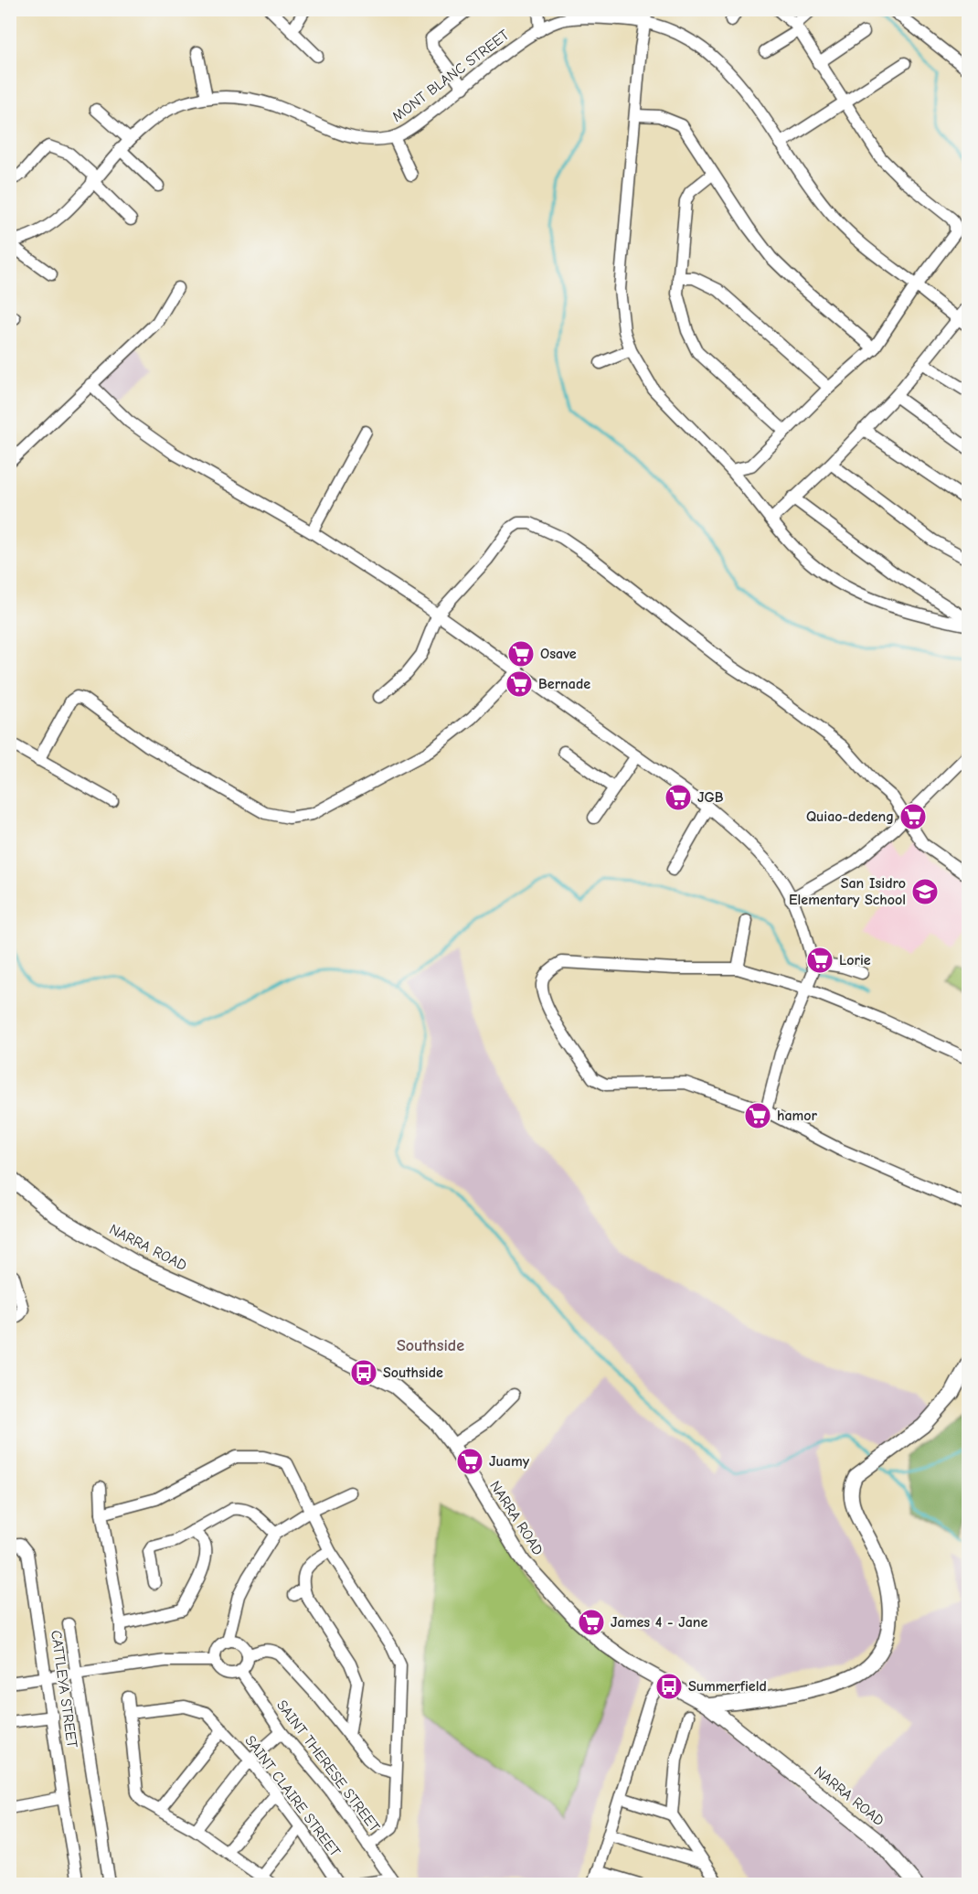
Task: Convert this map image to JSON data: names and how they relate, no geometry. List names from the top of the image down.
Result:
{
  "streets": {
    "street": [
      "MONT BLANC STREET",
      "NARRA ROAD",
      "CATTLEYA STREET",
      "SAINT THERESE STREET",
      "SAINT CLAIRE STREET"
    ]
  },
  "districts": ["Southside"],
  "places": {
    "supermarket": [
      "Osave",
      "Bernade",
      "JGB",
      "Quiao-dedeng",
      "Lorie",
      "hamor",
      "Juamy",
      "James 4 - Jane"
    ],
    "school or university": ["San Isidro Elementary School"],
    "bus stop": ["Southside", "Summerfield"]
  }
}
